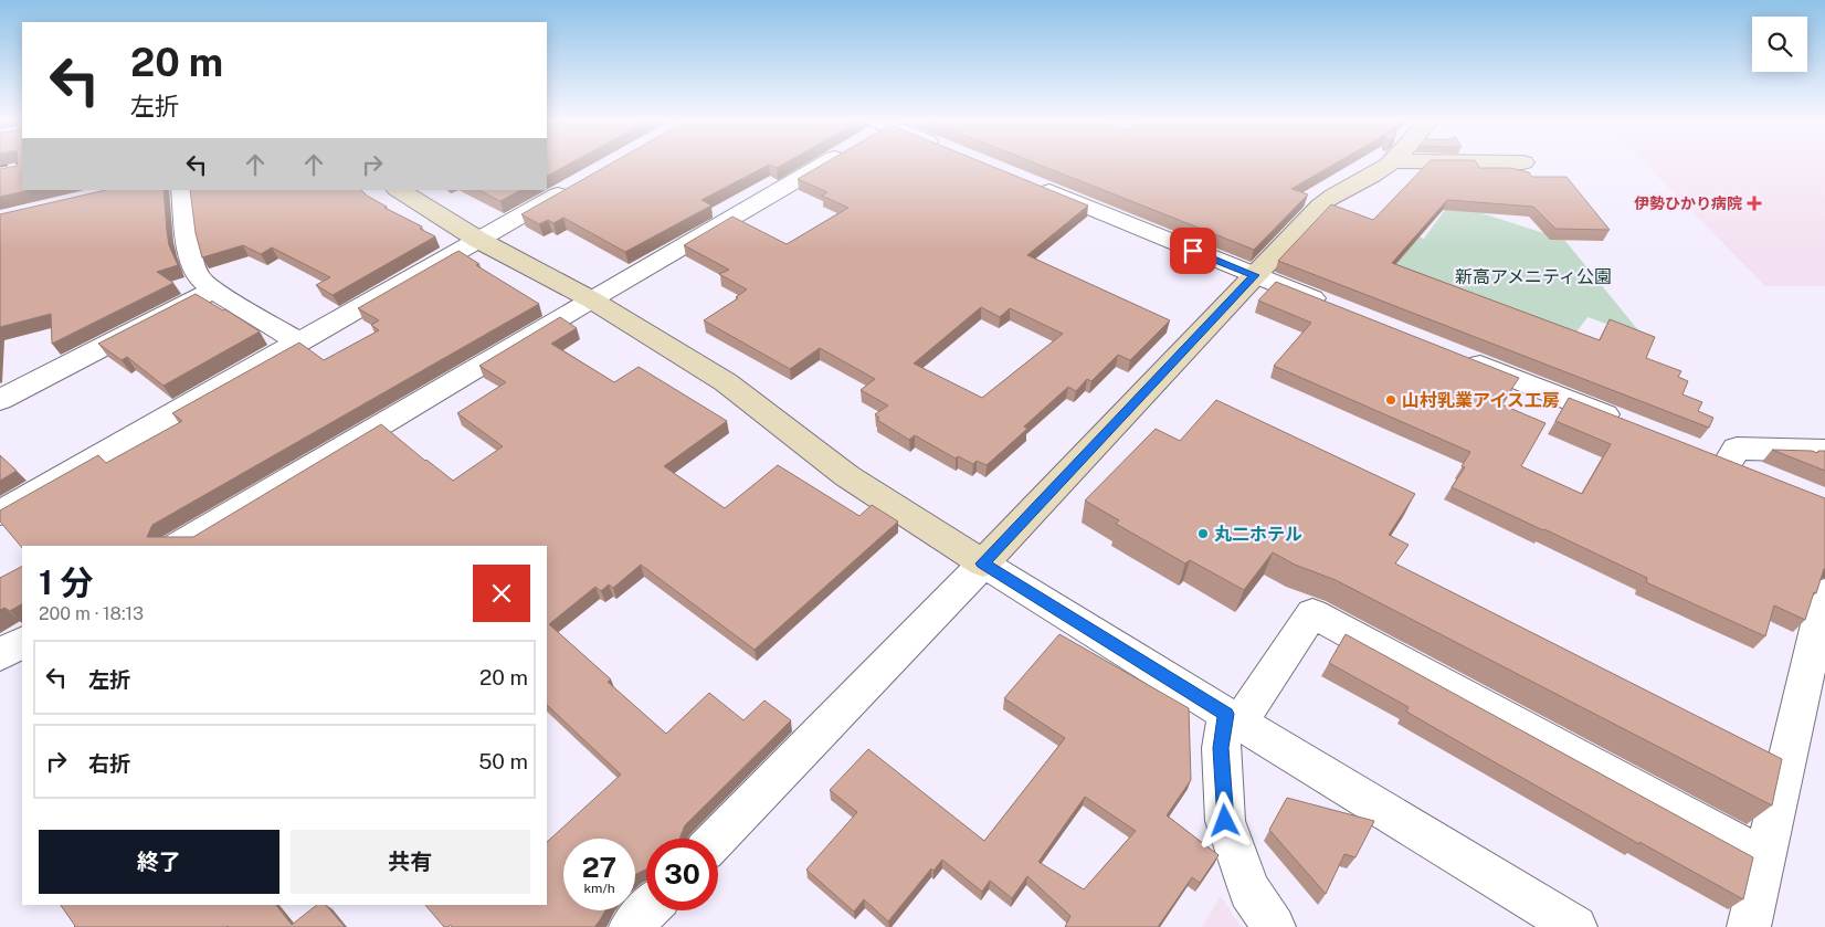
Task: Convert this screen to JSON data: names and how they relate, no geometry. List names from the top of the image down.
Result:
{
  "parks": ["新高アメニティ公園"],
  "places": {
    "health": ["伊勢ひかり病院"],
    "other": ["山村乳業アイス工房", "丸二ホテル"]
  },
  "page": {
    "turn": ["20 m", "左折"],
    "heading": ["1 分", "200 m · 18:13"],
    "list": [
      {
        "name": "左折",
        "value": "20 m"
      },
      {
        "name": "右折",
        "value": "50 m"
      }
    ],
    "buttons": ["終了", "共有"],
    "speed": "27 km/h",
    "limit": "30"
  }
}
